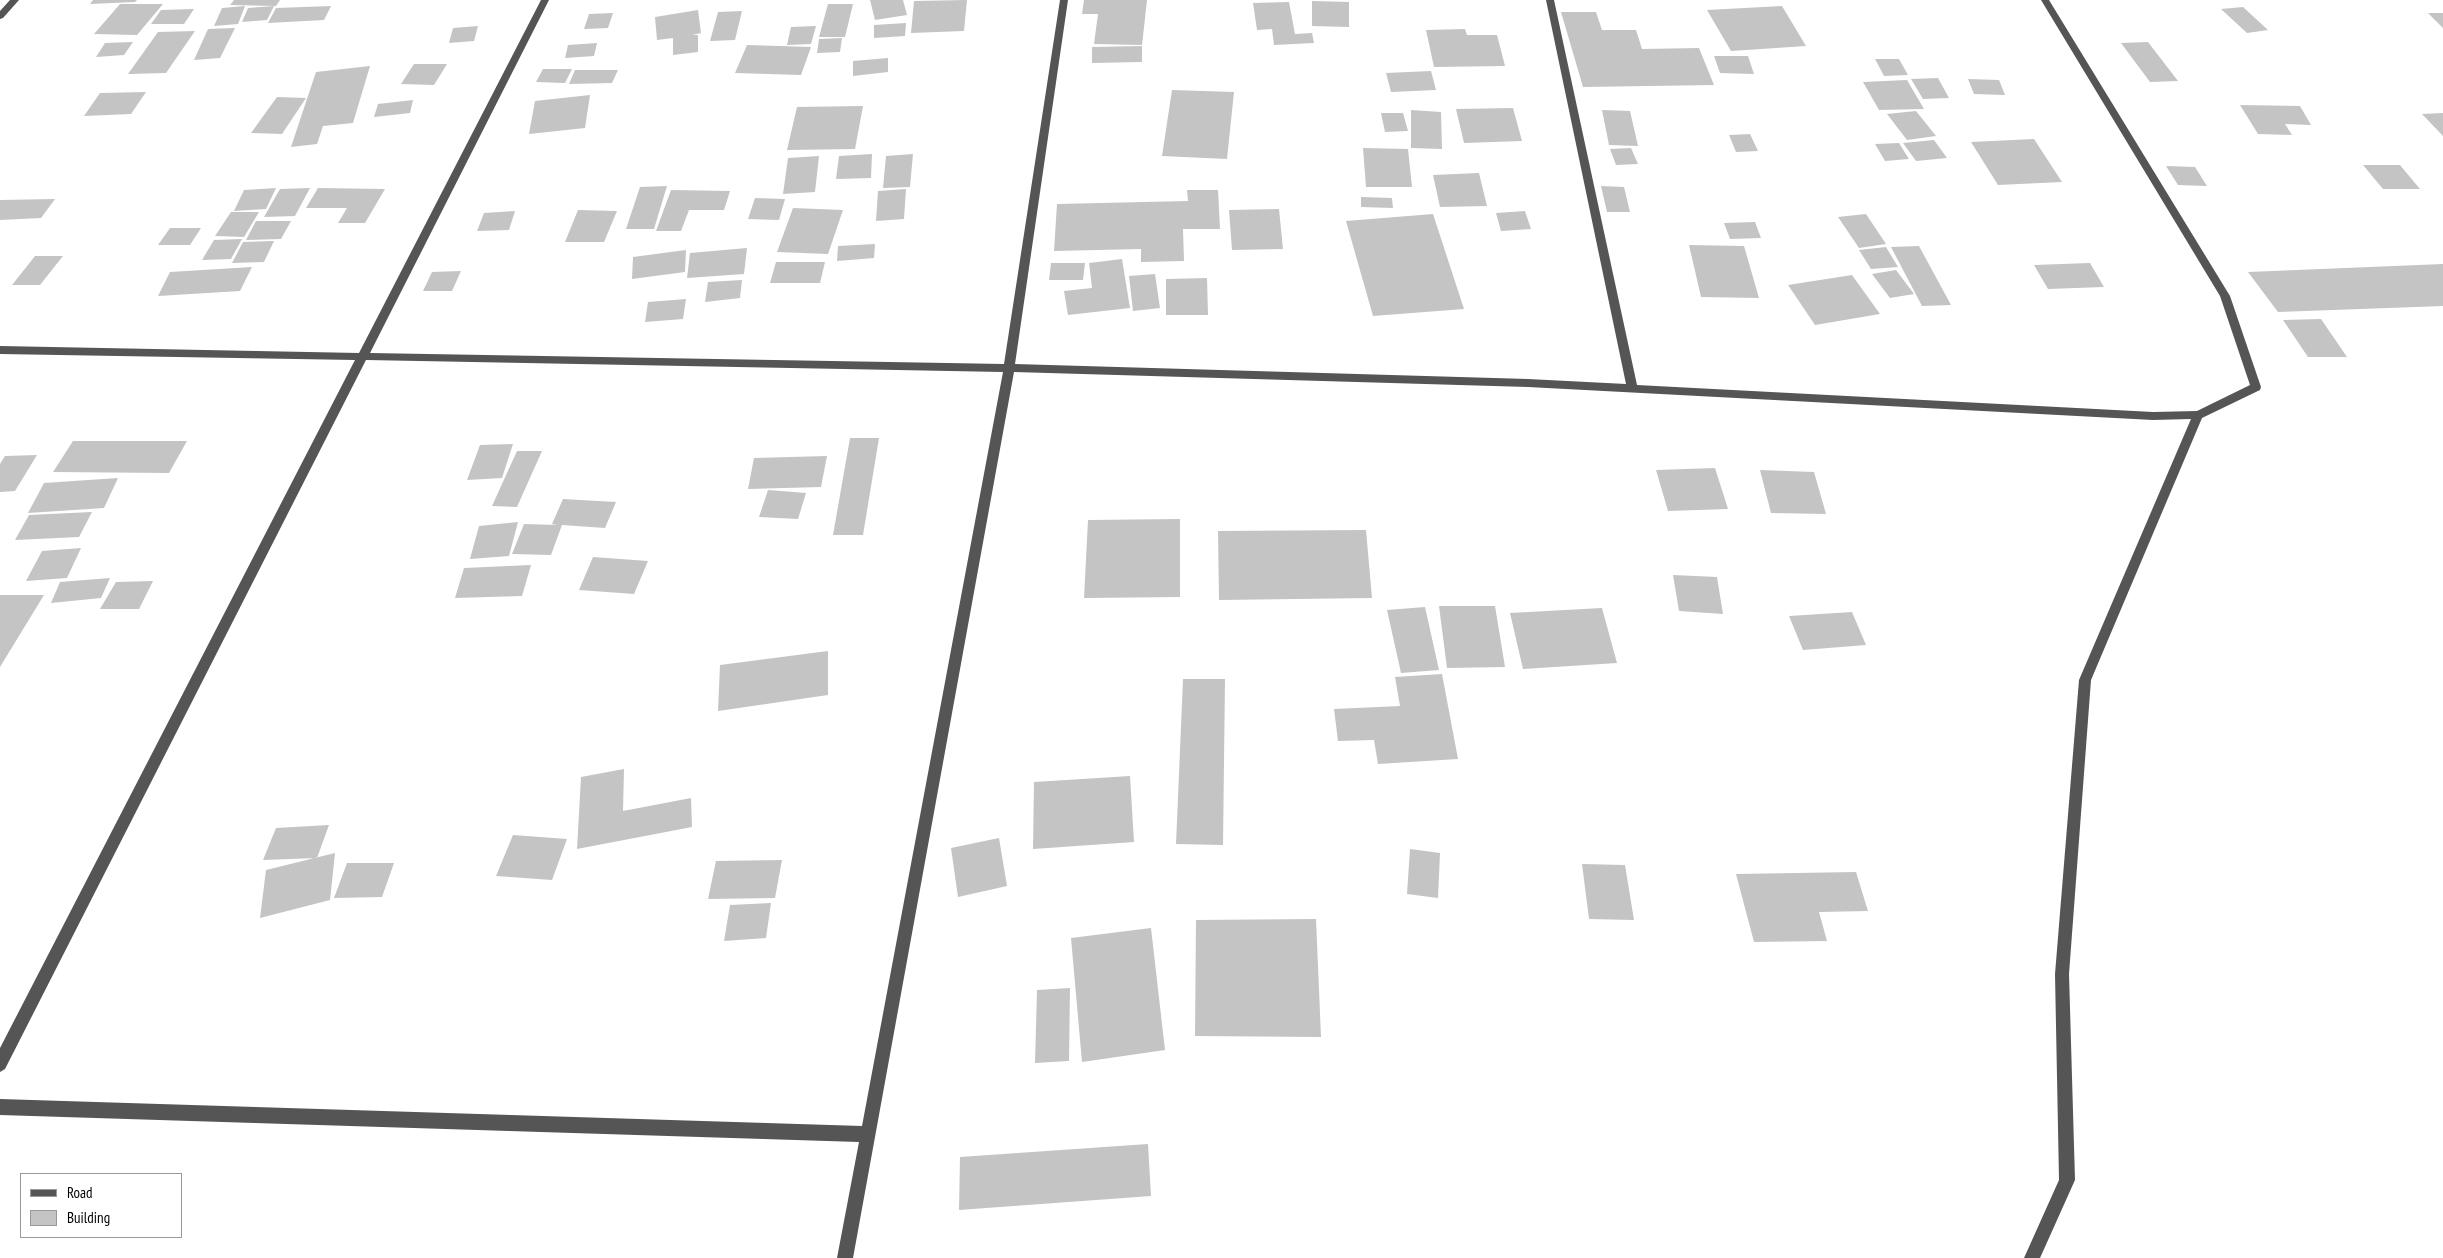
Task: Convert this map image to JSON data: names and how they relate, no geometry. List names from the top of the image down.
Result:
{
  "legend": ["Road", "Building"]
}
